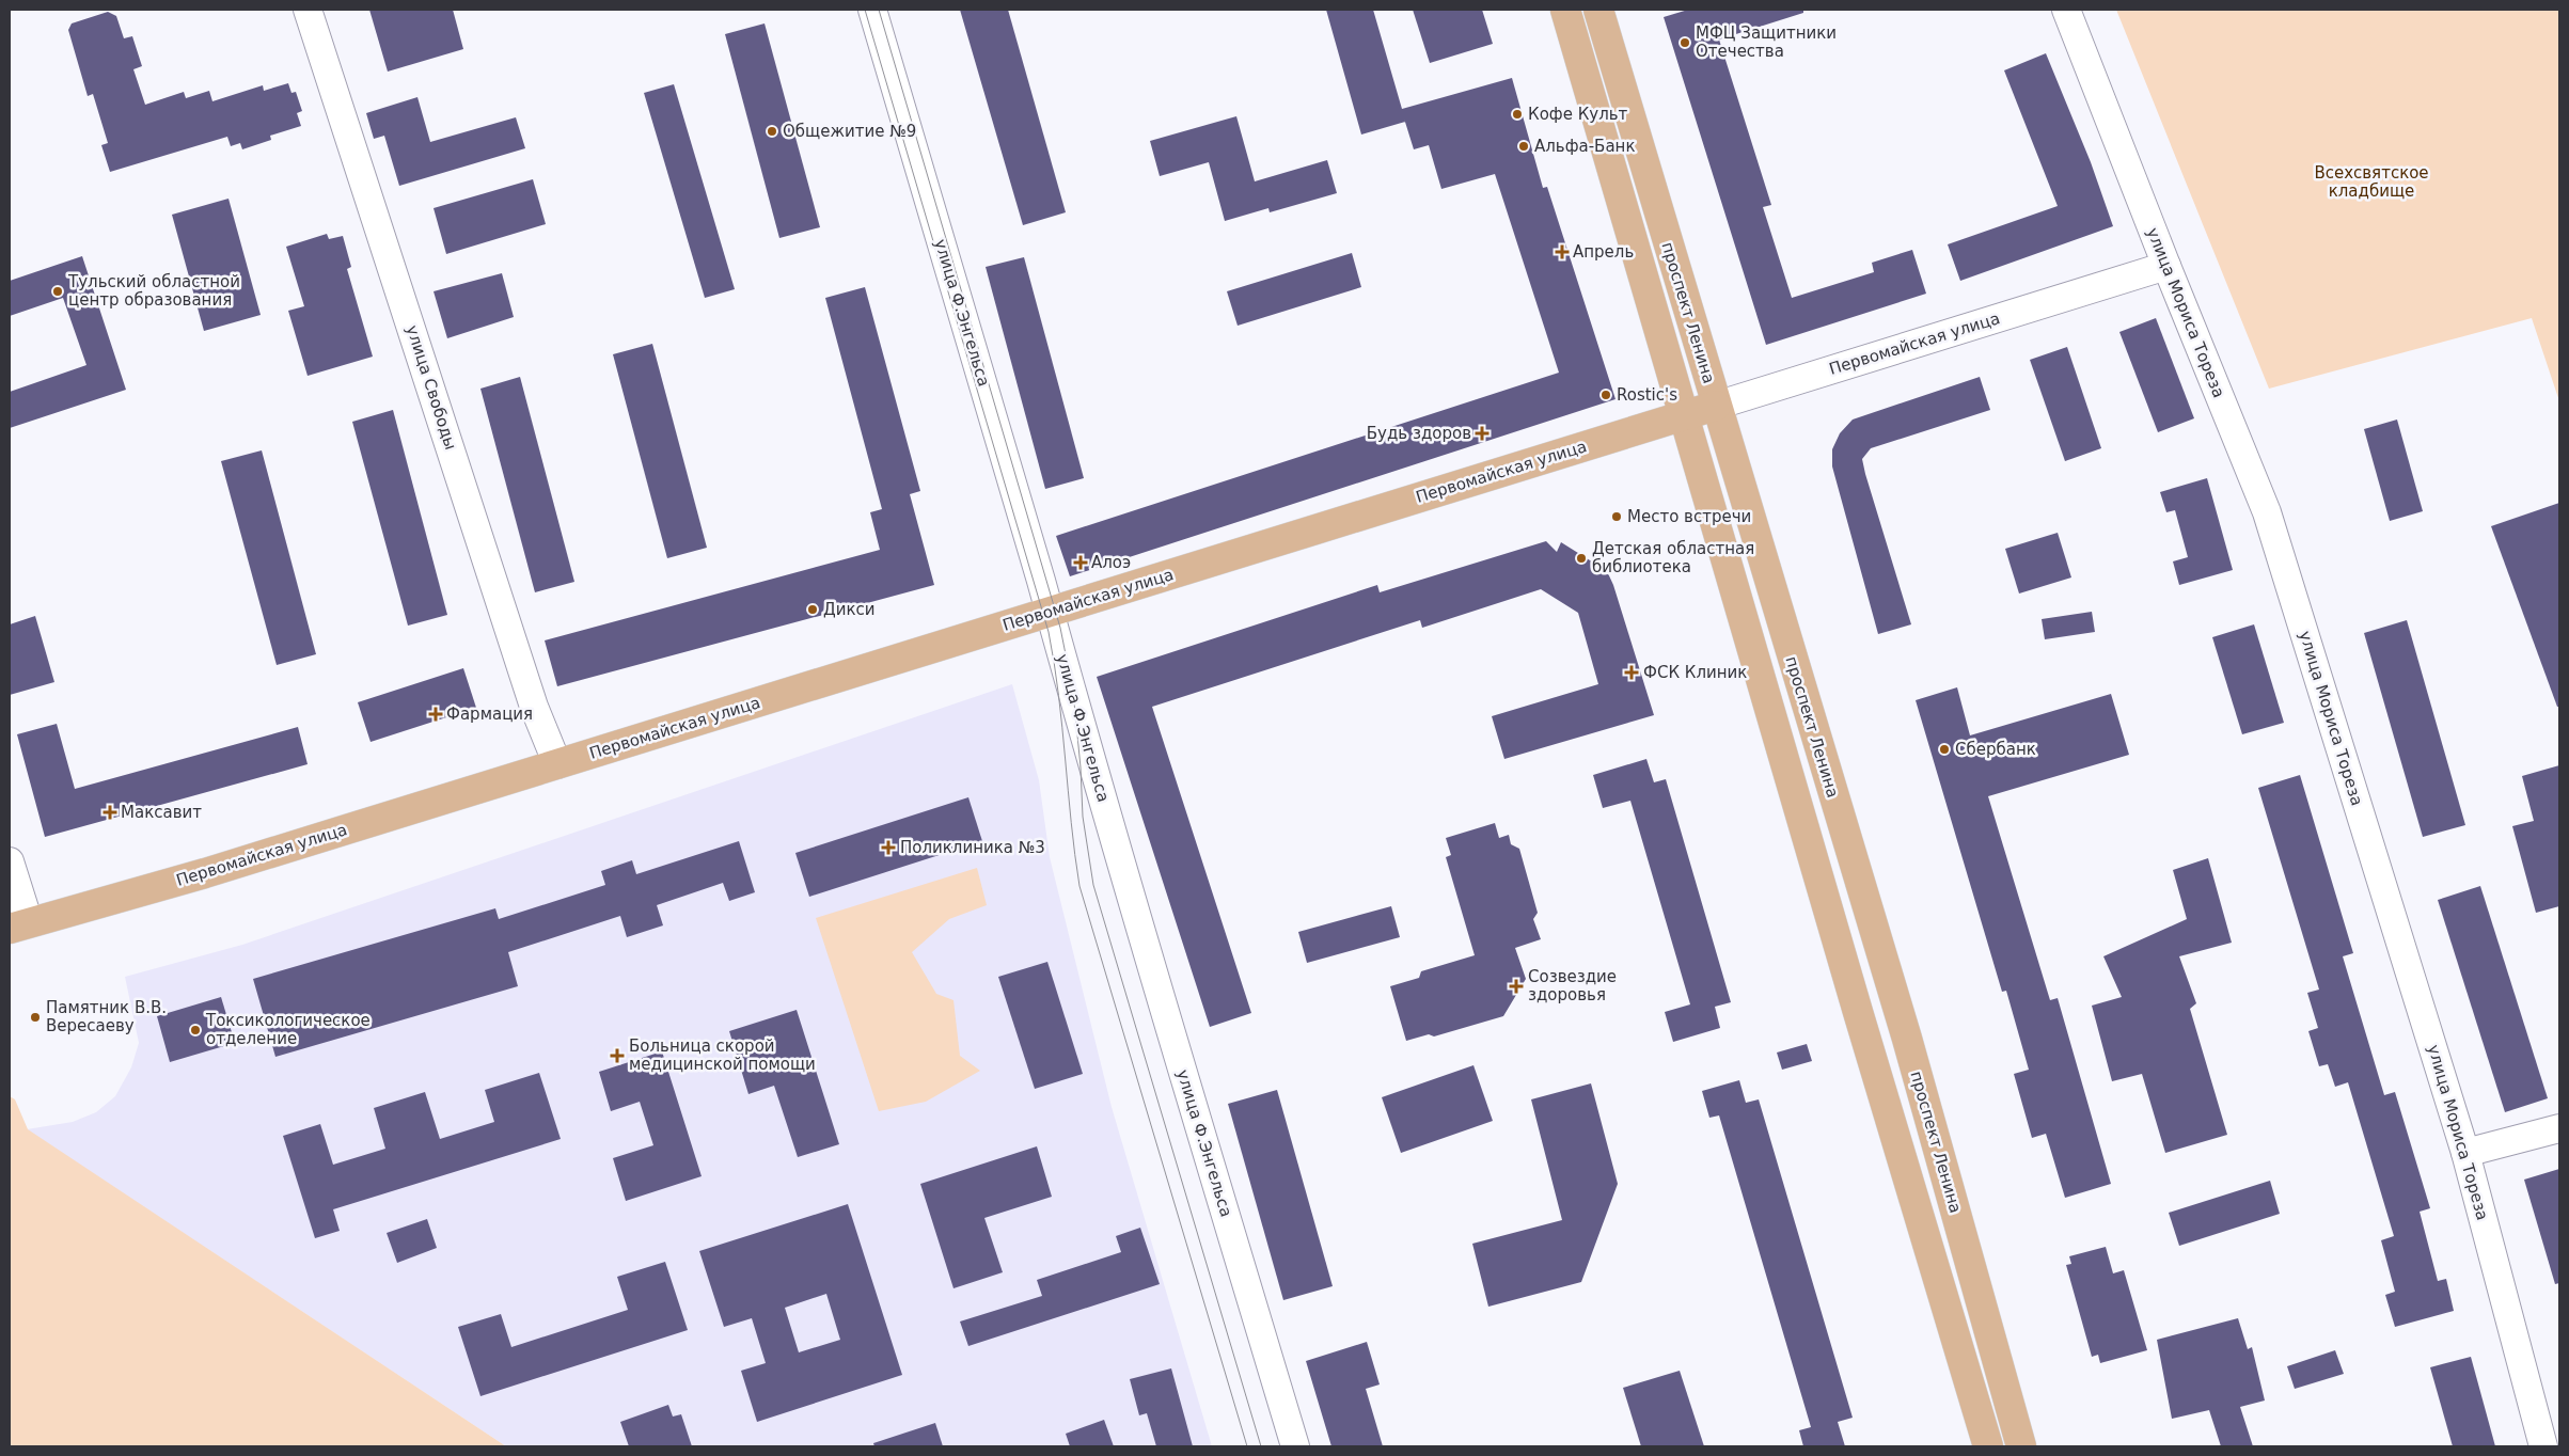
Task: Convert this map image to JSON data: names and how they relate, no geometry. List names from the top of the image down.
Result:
{
  "streets": {
    "main road": ["проспект Ленина", "Первомайская улица"],
    "street": ["улица Ф.Энгельса", "улица Мориса Тореза", "улица Свободы"]
  },
  "crossings": [
    ["улица Ф.Энгельса", "Первомайская улица"],
    ["проспект Ленина", "Первомайская улица"],
    ["улица Мориса Тореза", "Первомайская улица"],
    ["Первомайская улица", "улица Свободы"]
  ],
  "parks": ["Всехсвятское кладбище"],
  "places": {
    "other": [
      "МФЦ Защитники Отечества",
      "Кофе Культ",
      "Общежитие №9",
      "Альфа-Банк",
      "Тульский областной центр образования",
      "Rostic's",
      "Место встречи",
      "Детская областная библиотека",
      "Дикси",
      "Сбербанк",
      "Памятник В.В. Вересаеву",
      "Токсикологическое отделение"
    ],
    "health": [
      "Апрель",
      "Будь здоров",
      "Алоэ",
      "ФСК Клиник",
      "Фармация",
      "Максавит",
      "Поликлиника №3",
      "Созвездие здоровья",
      "Больница скорой медицинской помощи"
    ]
  }
}
